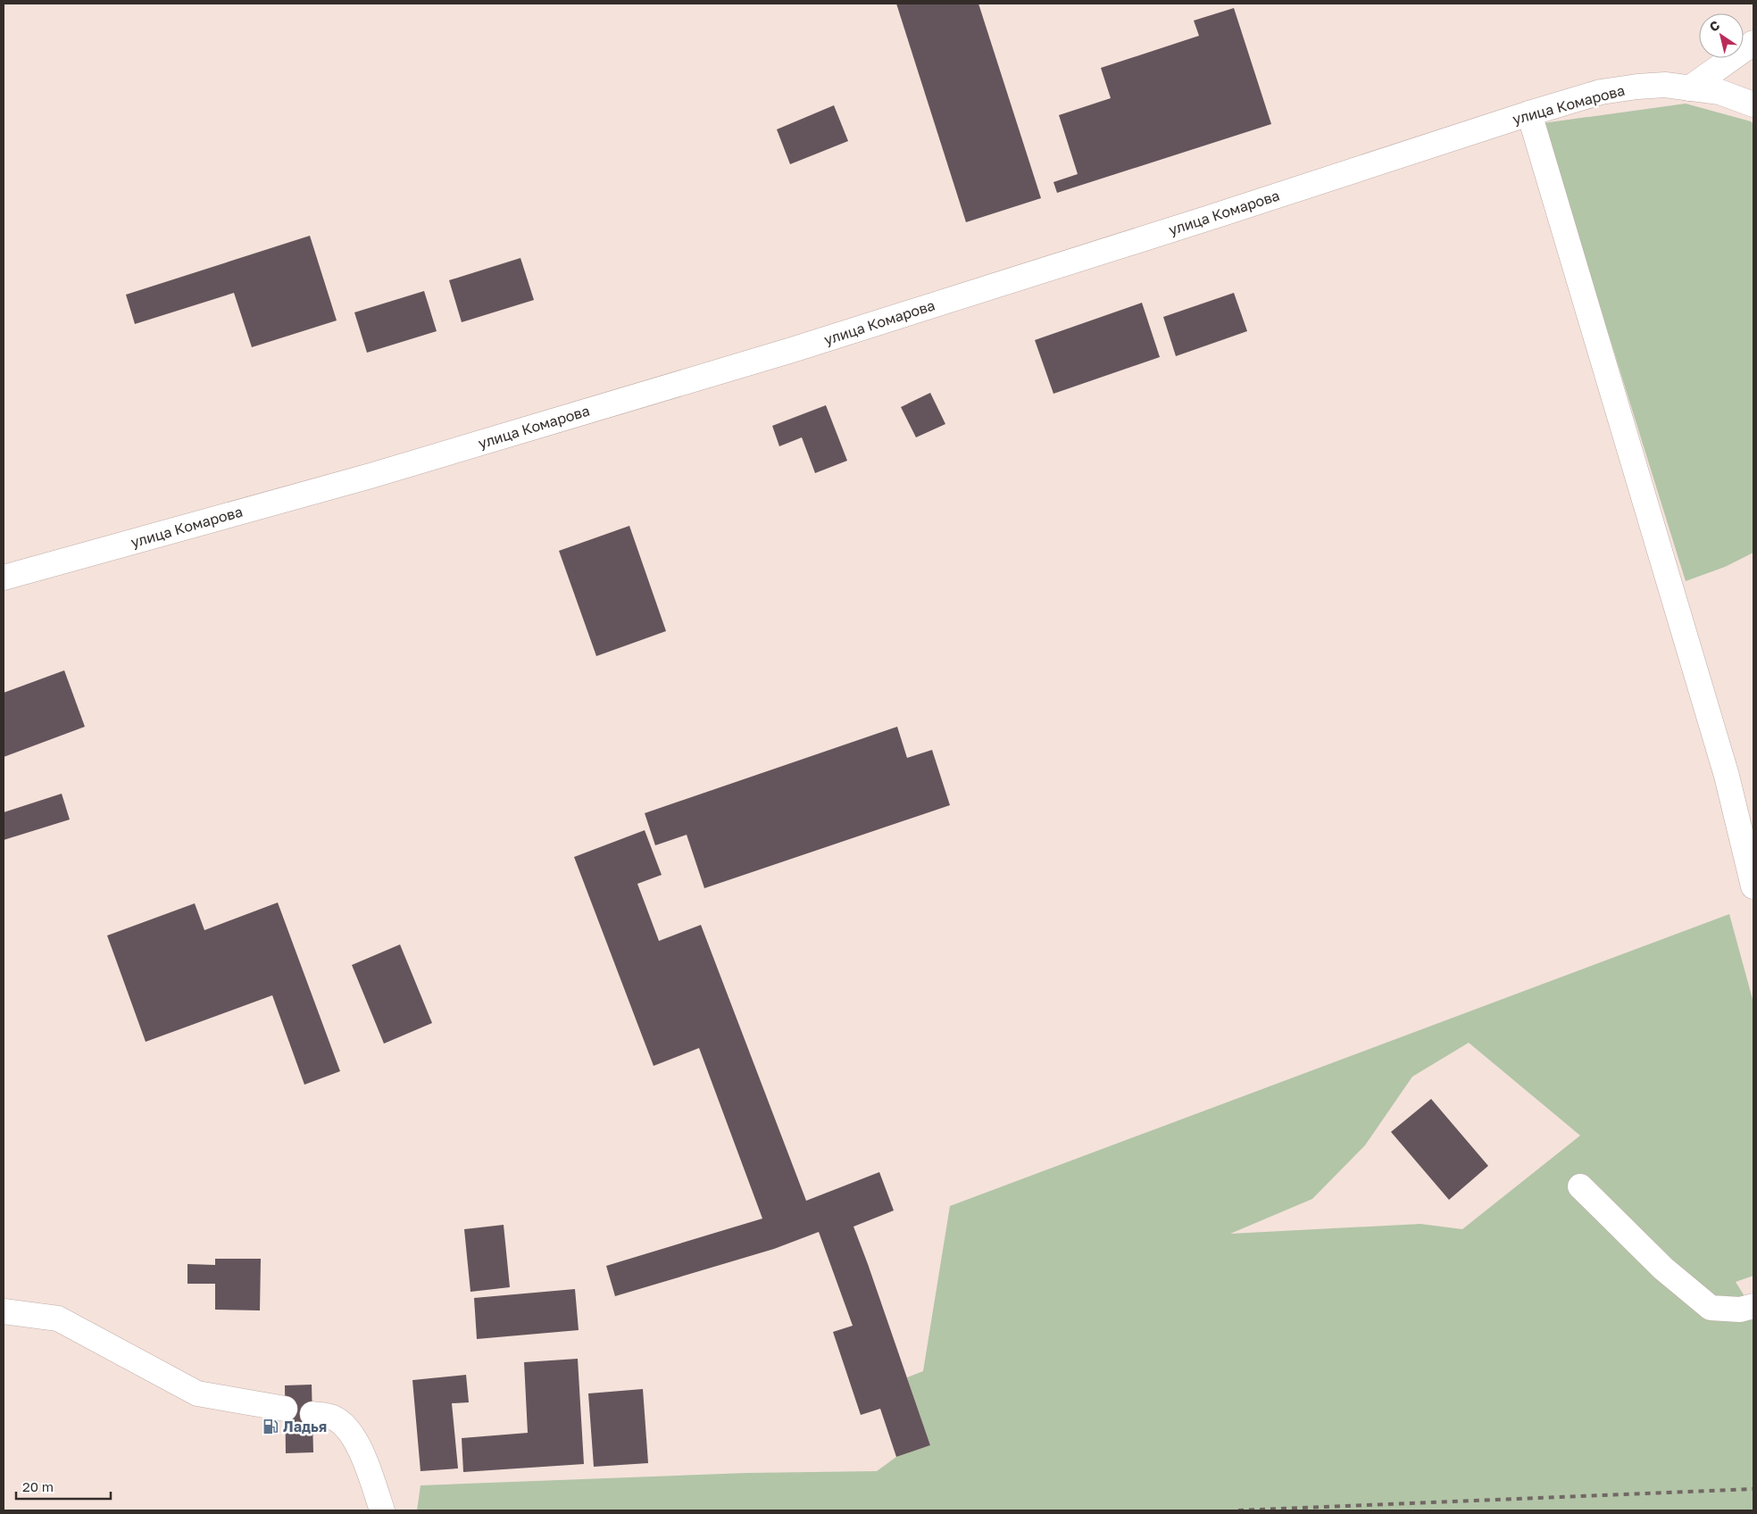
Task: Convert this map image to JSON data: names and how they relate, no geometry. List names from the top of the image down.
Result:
{
  "streets": {
    "street": ["улица Комарова"]
  },
  "places": {
    "fuel station": ["Ладья"]
  },
  "scale_bar": "20 m",
  "north": "top left"
}
